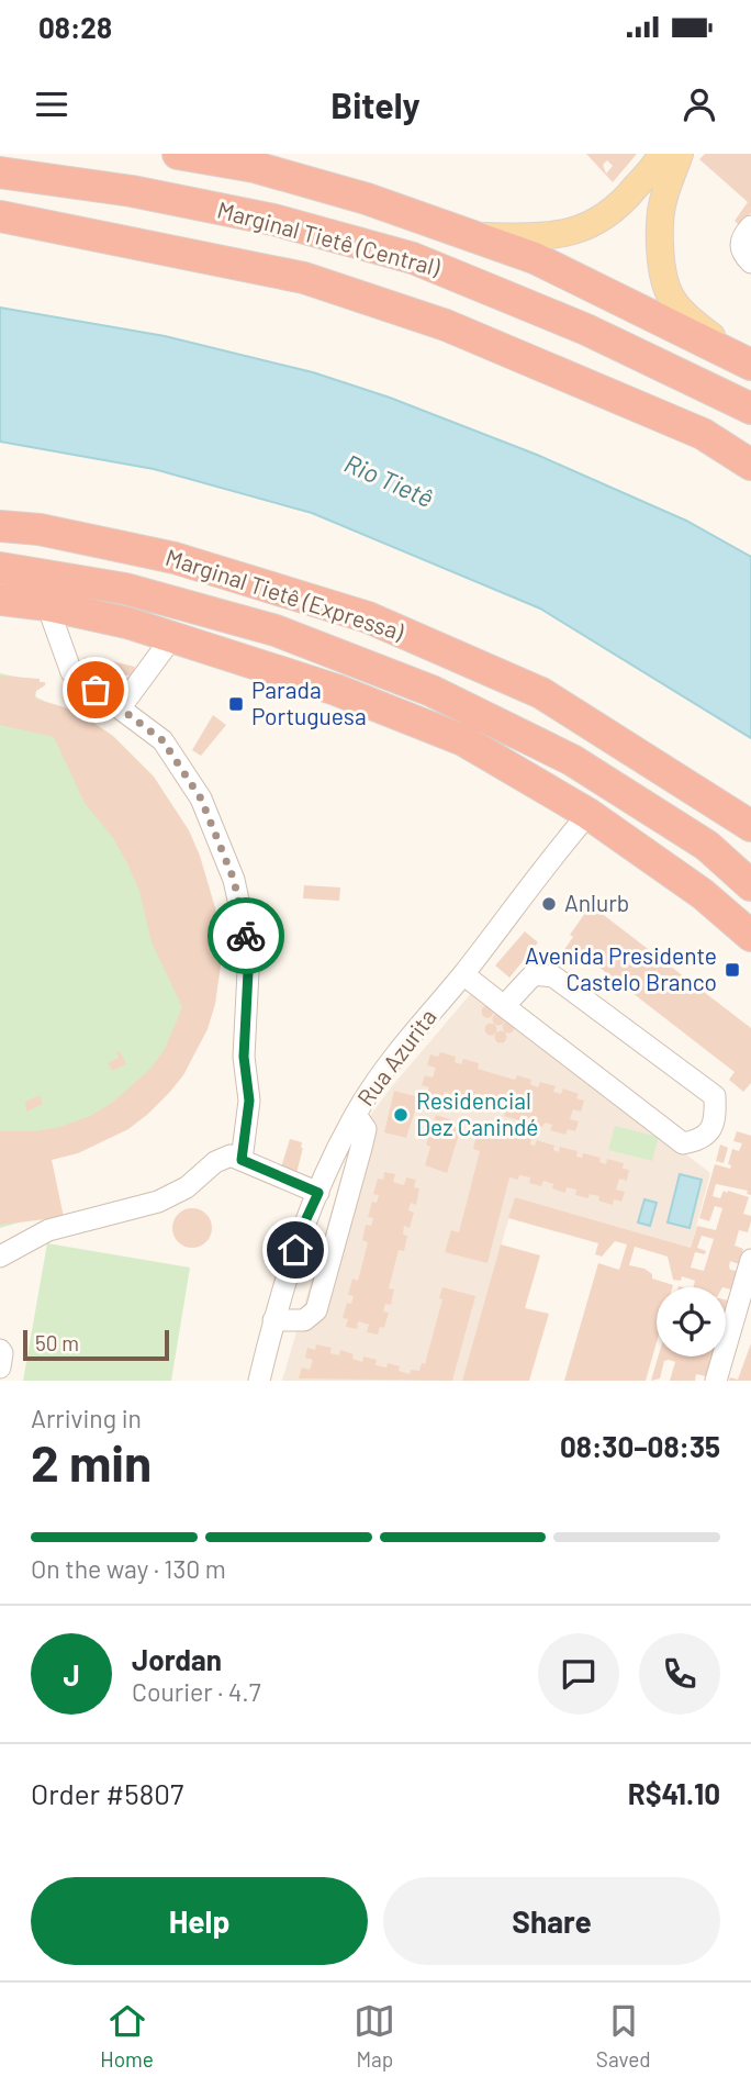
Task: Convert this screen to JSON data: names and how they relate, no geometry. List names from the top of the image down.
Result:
{
  "streets": {
    "highway": ["Marginal Tietê (Central)", "Marginal Tietê (Expressa)"],
    "street": ["Rua Azurita"]
  },
  "water": ["Rio Tietê"],
  "places": {
    "transit": ["Parada Portuguesa", "Avenida Presidente Castelo Branco"],
    "other": ["Anlurb", "Residencial Dez Canindé"]
  },
  "scale_bar": "50 m",
  "page": {
    "status": "08:28",
    "header": "Bitely",
    "scale": "50 m",
    "heading": ["2 min", "Arriving in", "08:30–08:35"],
    "panel": [
      "Jordan",
      "Courier · 4.7",
      "Order #5807",
      "R$41.10"
    ],
    "bar": "On the way · 130 m",
    "round": "J",
    "buttons": ["Help", "Share"],
    "tabs": ["Home", "Map", "Saved"]
  }
}
